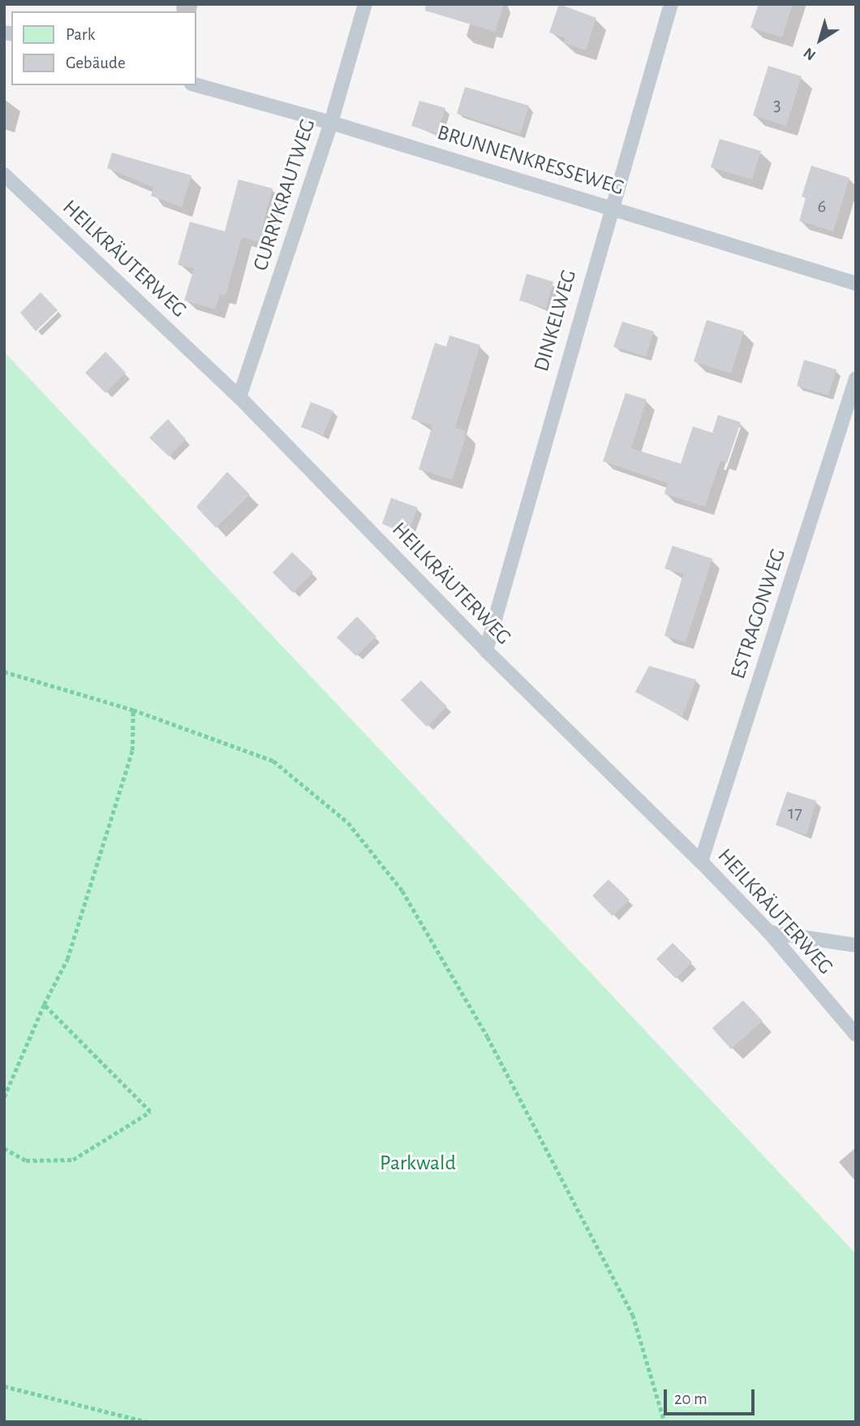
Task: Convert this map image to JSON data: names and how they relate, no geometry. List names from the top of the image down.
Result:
{
  "streets": {
    "lane": [
      "BRUNNENKRESSEWEG",
      "CURRYKRAUTWEG",
      "HEILKRÄUTERWEG",
      "DINKELWEG",
      "ESTRAGONWEG"
    ]
  },
  "crossings": [
    ["BRUNNENKRESSEWEG", "CURRYKRAUTWEG"],
    ["BRUNNENKRESSEWEG", "DINKELWEG"],
    ["CURRYKRAUTWEG", "HEILKRÄUTERWEG"],
    ["HEILKRÄUTERWEG", "DINKELWEG"],
    ["HEILKRÄUTERWEG", "ESTRAGONWEG"]
  ],
  "parks": ["Parkwald"],
  "house_numbers": ["3", "6", "17"],
  "legend": ["Park", "Gebäude"],
  "scale_bar": "20 m",
  "north": "bottom left"
}
